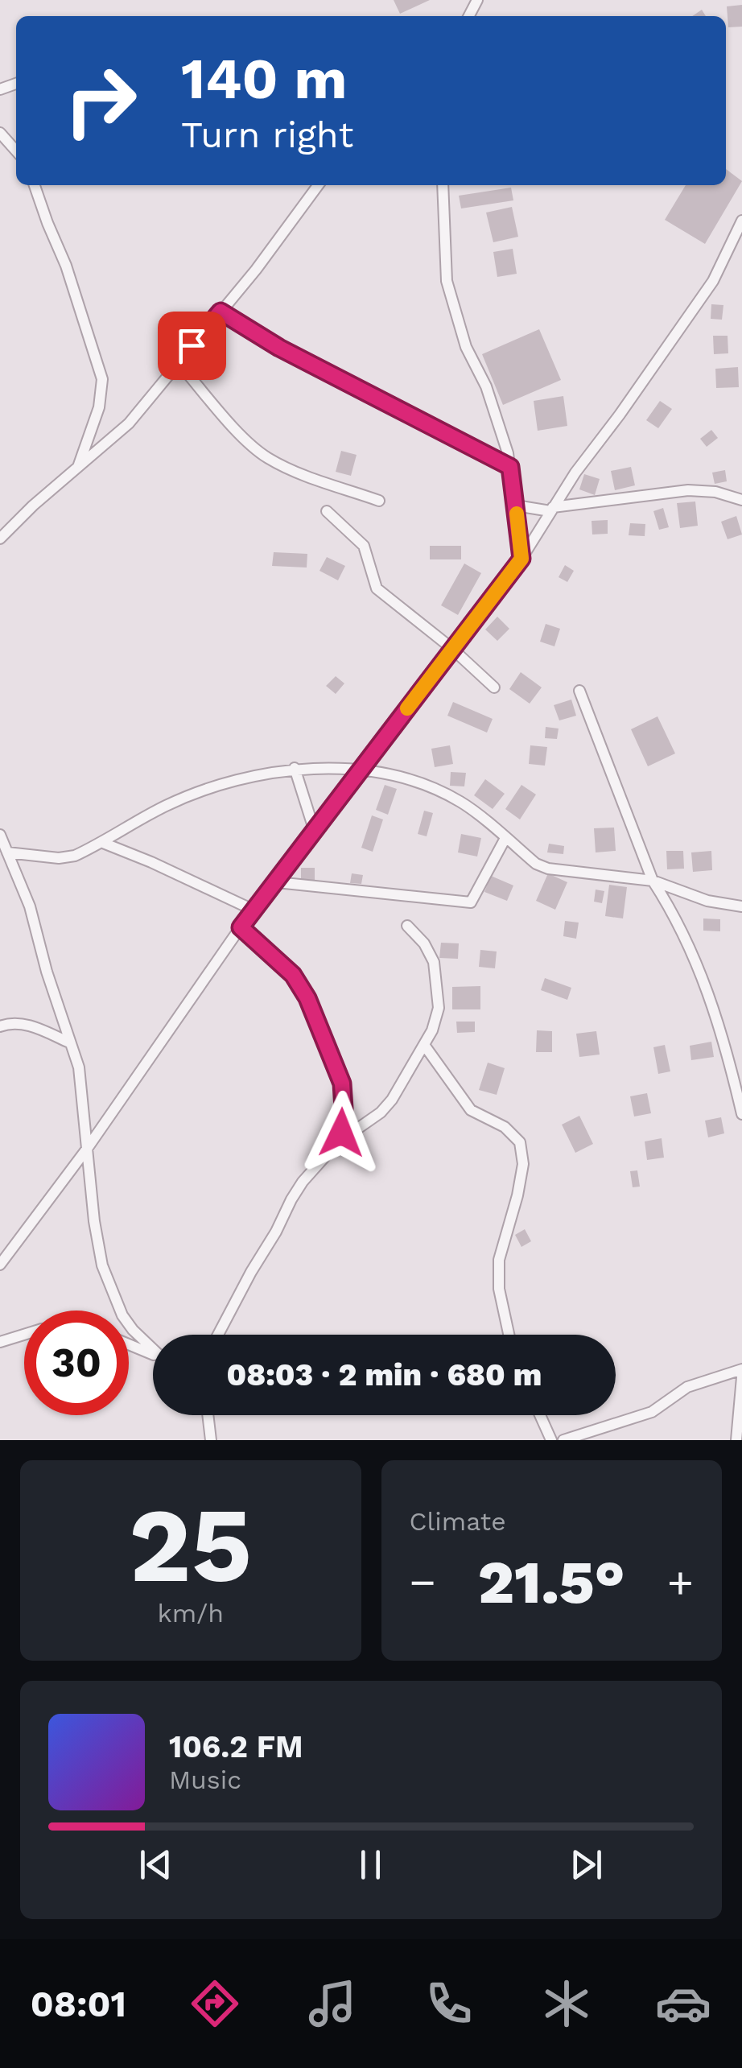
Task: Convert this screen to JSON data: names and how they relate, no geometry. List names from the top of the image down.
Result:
{
  "page": {
    "turn": ["140 m", "Turn right"],
    "limit": "30",
    "trip": "08:03 · 2 min · 680 m",
    "tile": [
      ["25", "km/h"],
      "Climate"
    ],
    "heat": ["−", "21.5°", "+"],
    "song": ["106.2 FM", "Music"],
    "tabs": "08:01"
  }
}
